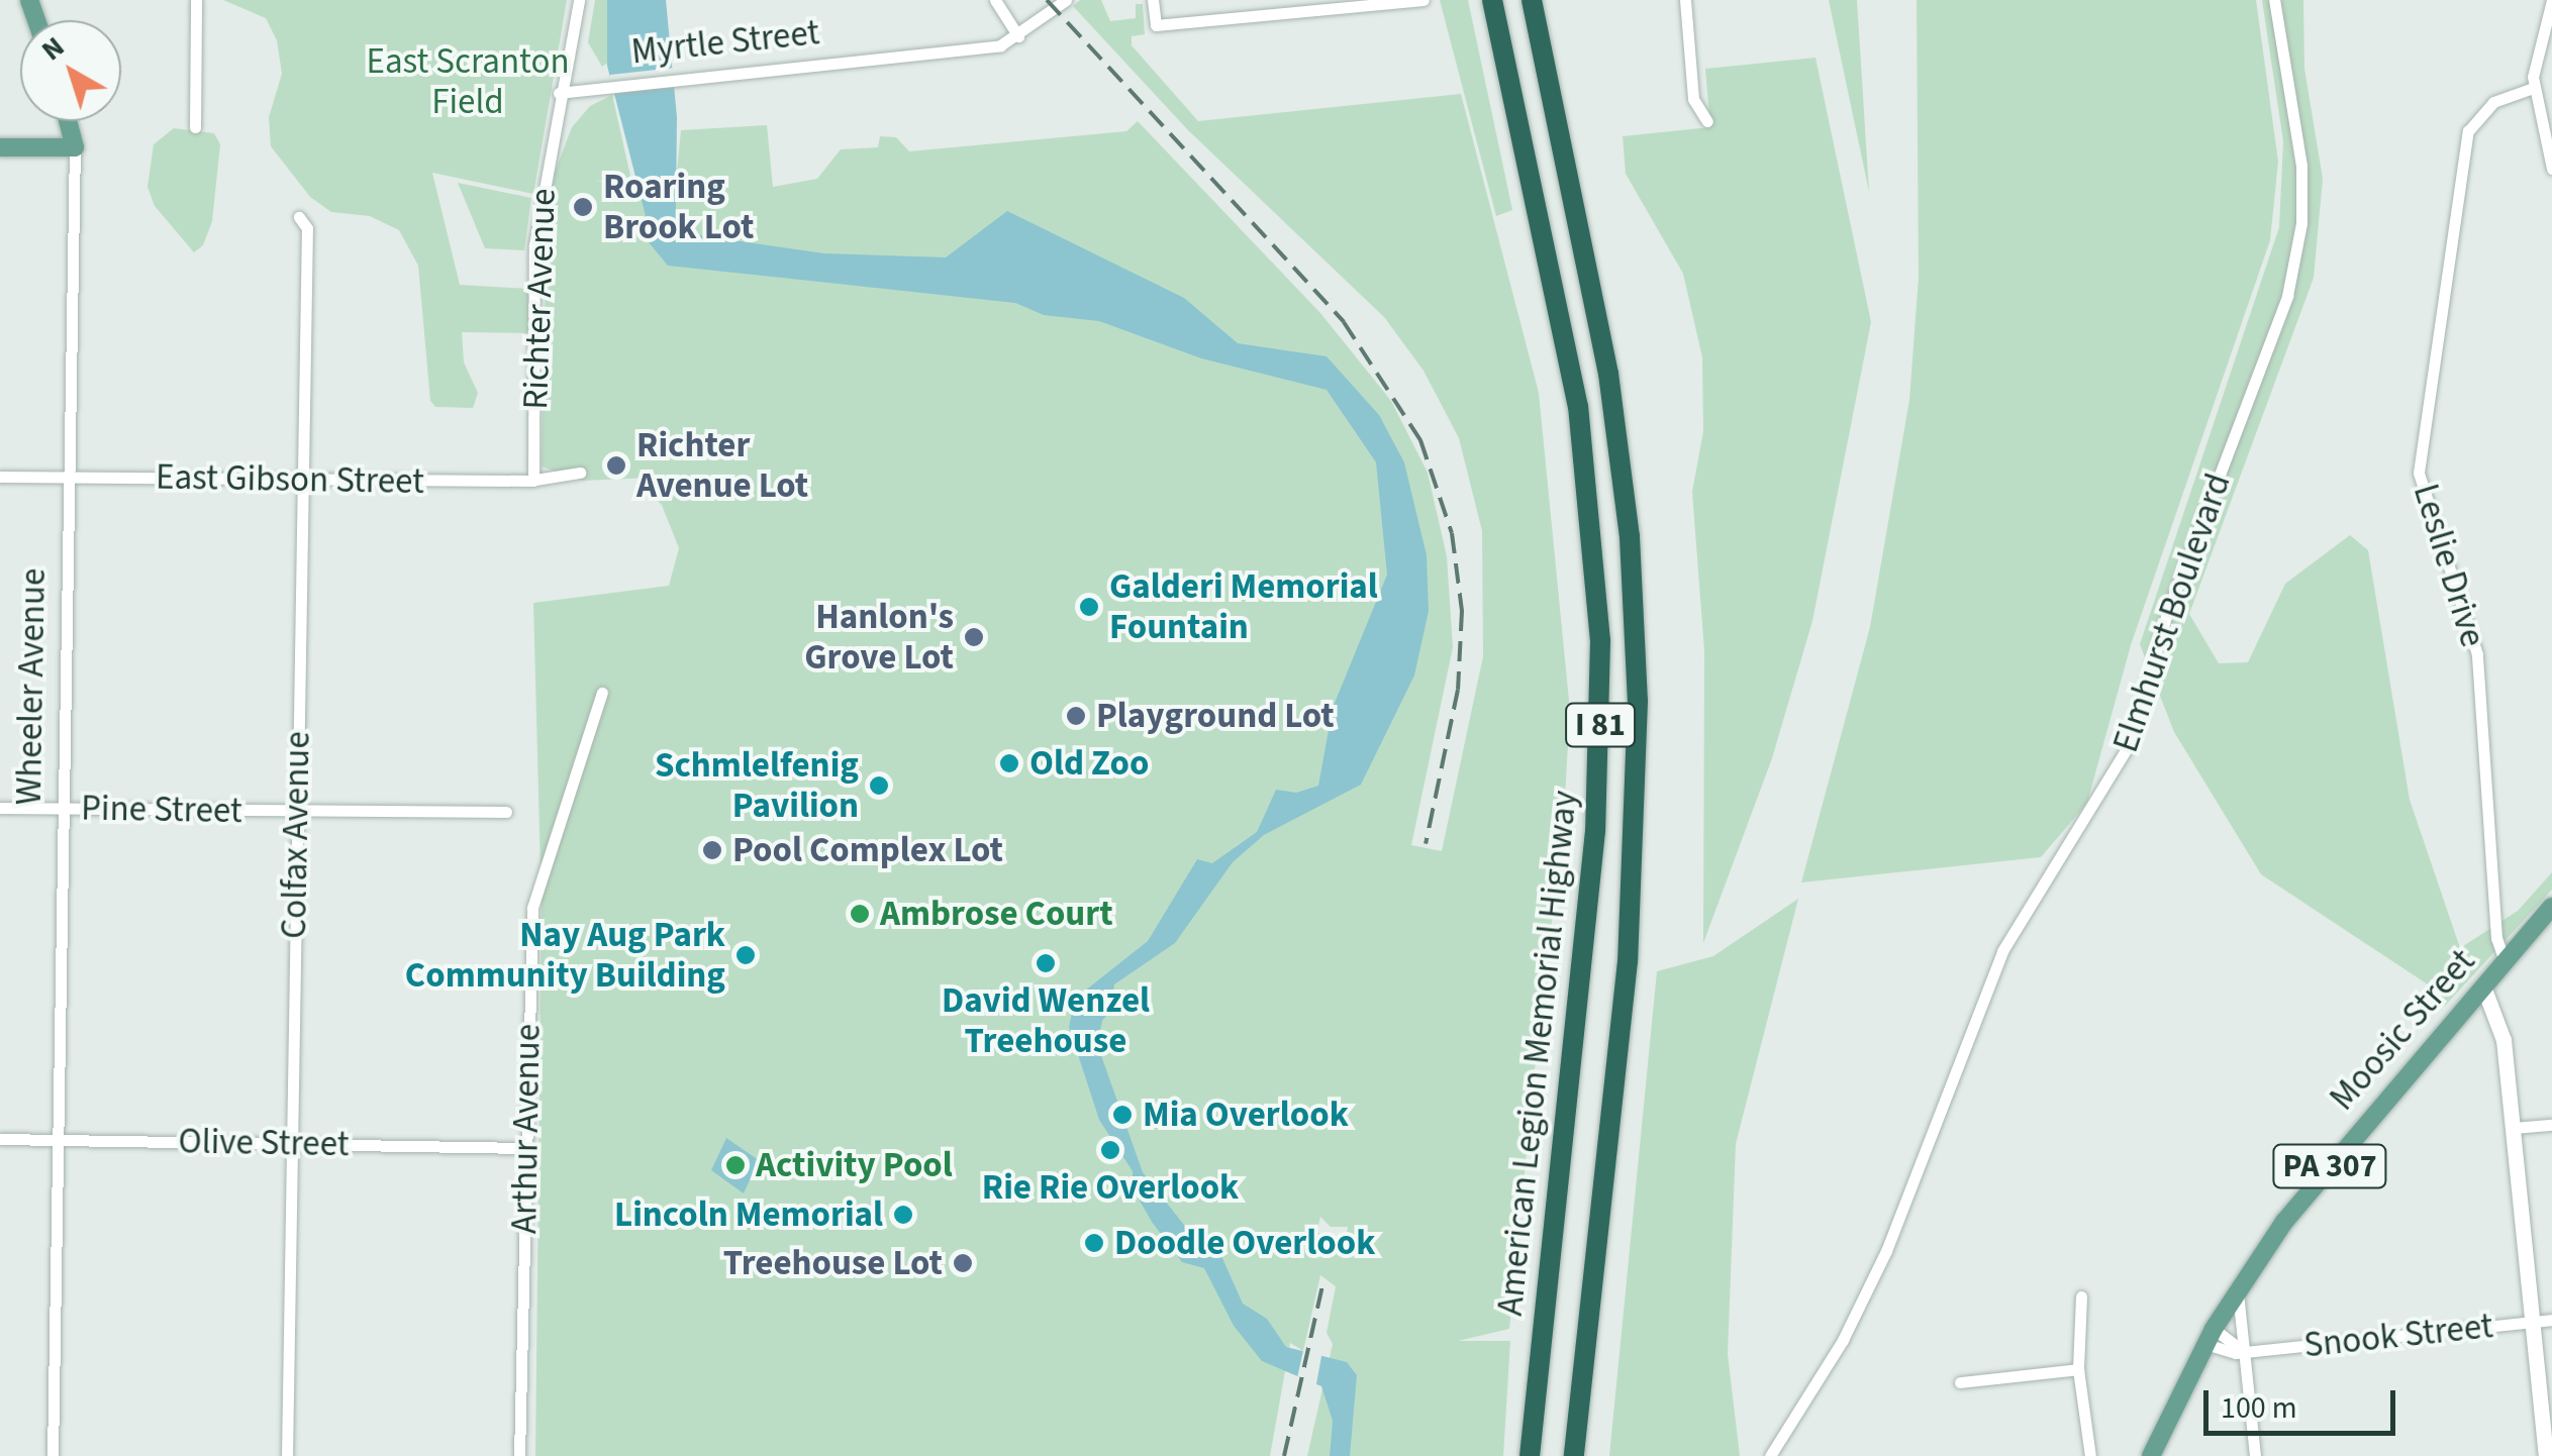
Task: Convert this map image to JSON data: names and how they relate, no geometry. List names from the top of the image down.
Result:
{
  "streets": {
    "highway": ["I 81", "American Legion Memorial Highway"],
    "main road": ["Wheeler Avenue", "Moosic Street", "PA 307"],
    "street": [
      "Myrtle Street",
      "Richter Avenue",
      "East Gibson Street",
      "Leslie Drive",
      "Elmhurst Boulevard",
      "Pine Street",
      "Colfax Avenue",
      "Arthur Avenue",
      "Olive Street",
      "Snook Street"
    ]
  },
  "crossings": [
    ["Myrtle Street", "Richter Avenue"],
    ["Richter Avenue", "East Gibson Street"],
    ["East Gibson Street", "Wheeler Avenue"],
    ["East Gibson Street", "Colfax Avenue"],
    ["Leslie Drive", "Moosic Street"],
    ["Wheeler Avenue", "Pine Street"],
    ["Wheeler Avenue", "Olive Street"],
    ["Pine Street", "Colfax Avenue"],
    ["Colfax Avenue", "Olive Street"],
    ["Moosic Street", "Snook Street"],
    ["Arthur Avenue", "Olive Street"]
  ],
  "parks": ["East Scranton Field"],
  "places": [
    "Roaring Brook Lot",
    "Richter Avenue Lot",
    "Galderi Memorial Fountain",
    "Hanlon's Grove Lot",
    "Playground Lot",
    "Old Zoo",
    "Schmlelfenig Pavilion",
    "Pool Complex Lot",
    "Ambrose Court",
    "Nay Aug Park Community Building",
    "David Wenzel Treehouse",
    "Mia Overlook",
    "Rie Rie Overlook",
    "Activity Pool",
    "Lincoln Memorial",
    "Doodle Overlook",
    "Treehouse Lot"
  ],
  "scale_bar": "100 m",
  "north": "top left"
}
